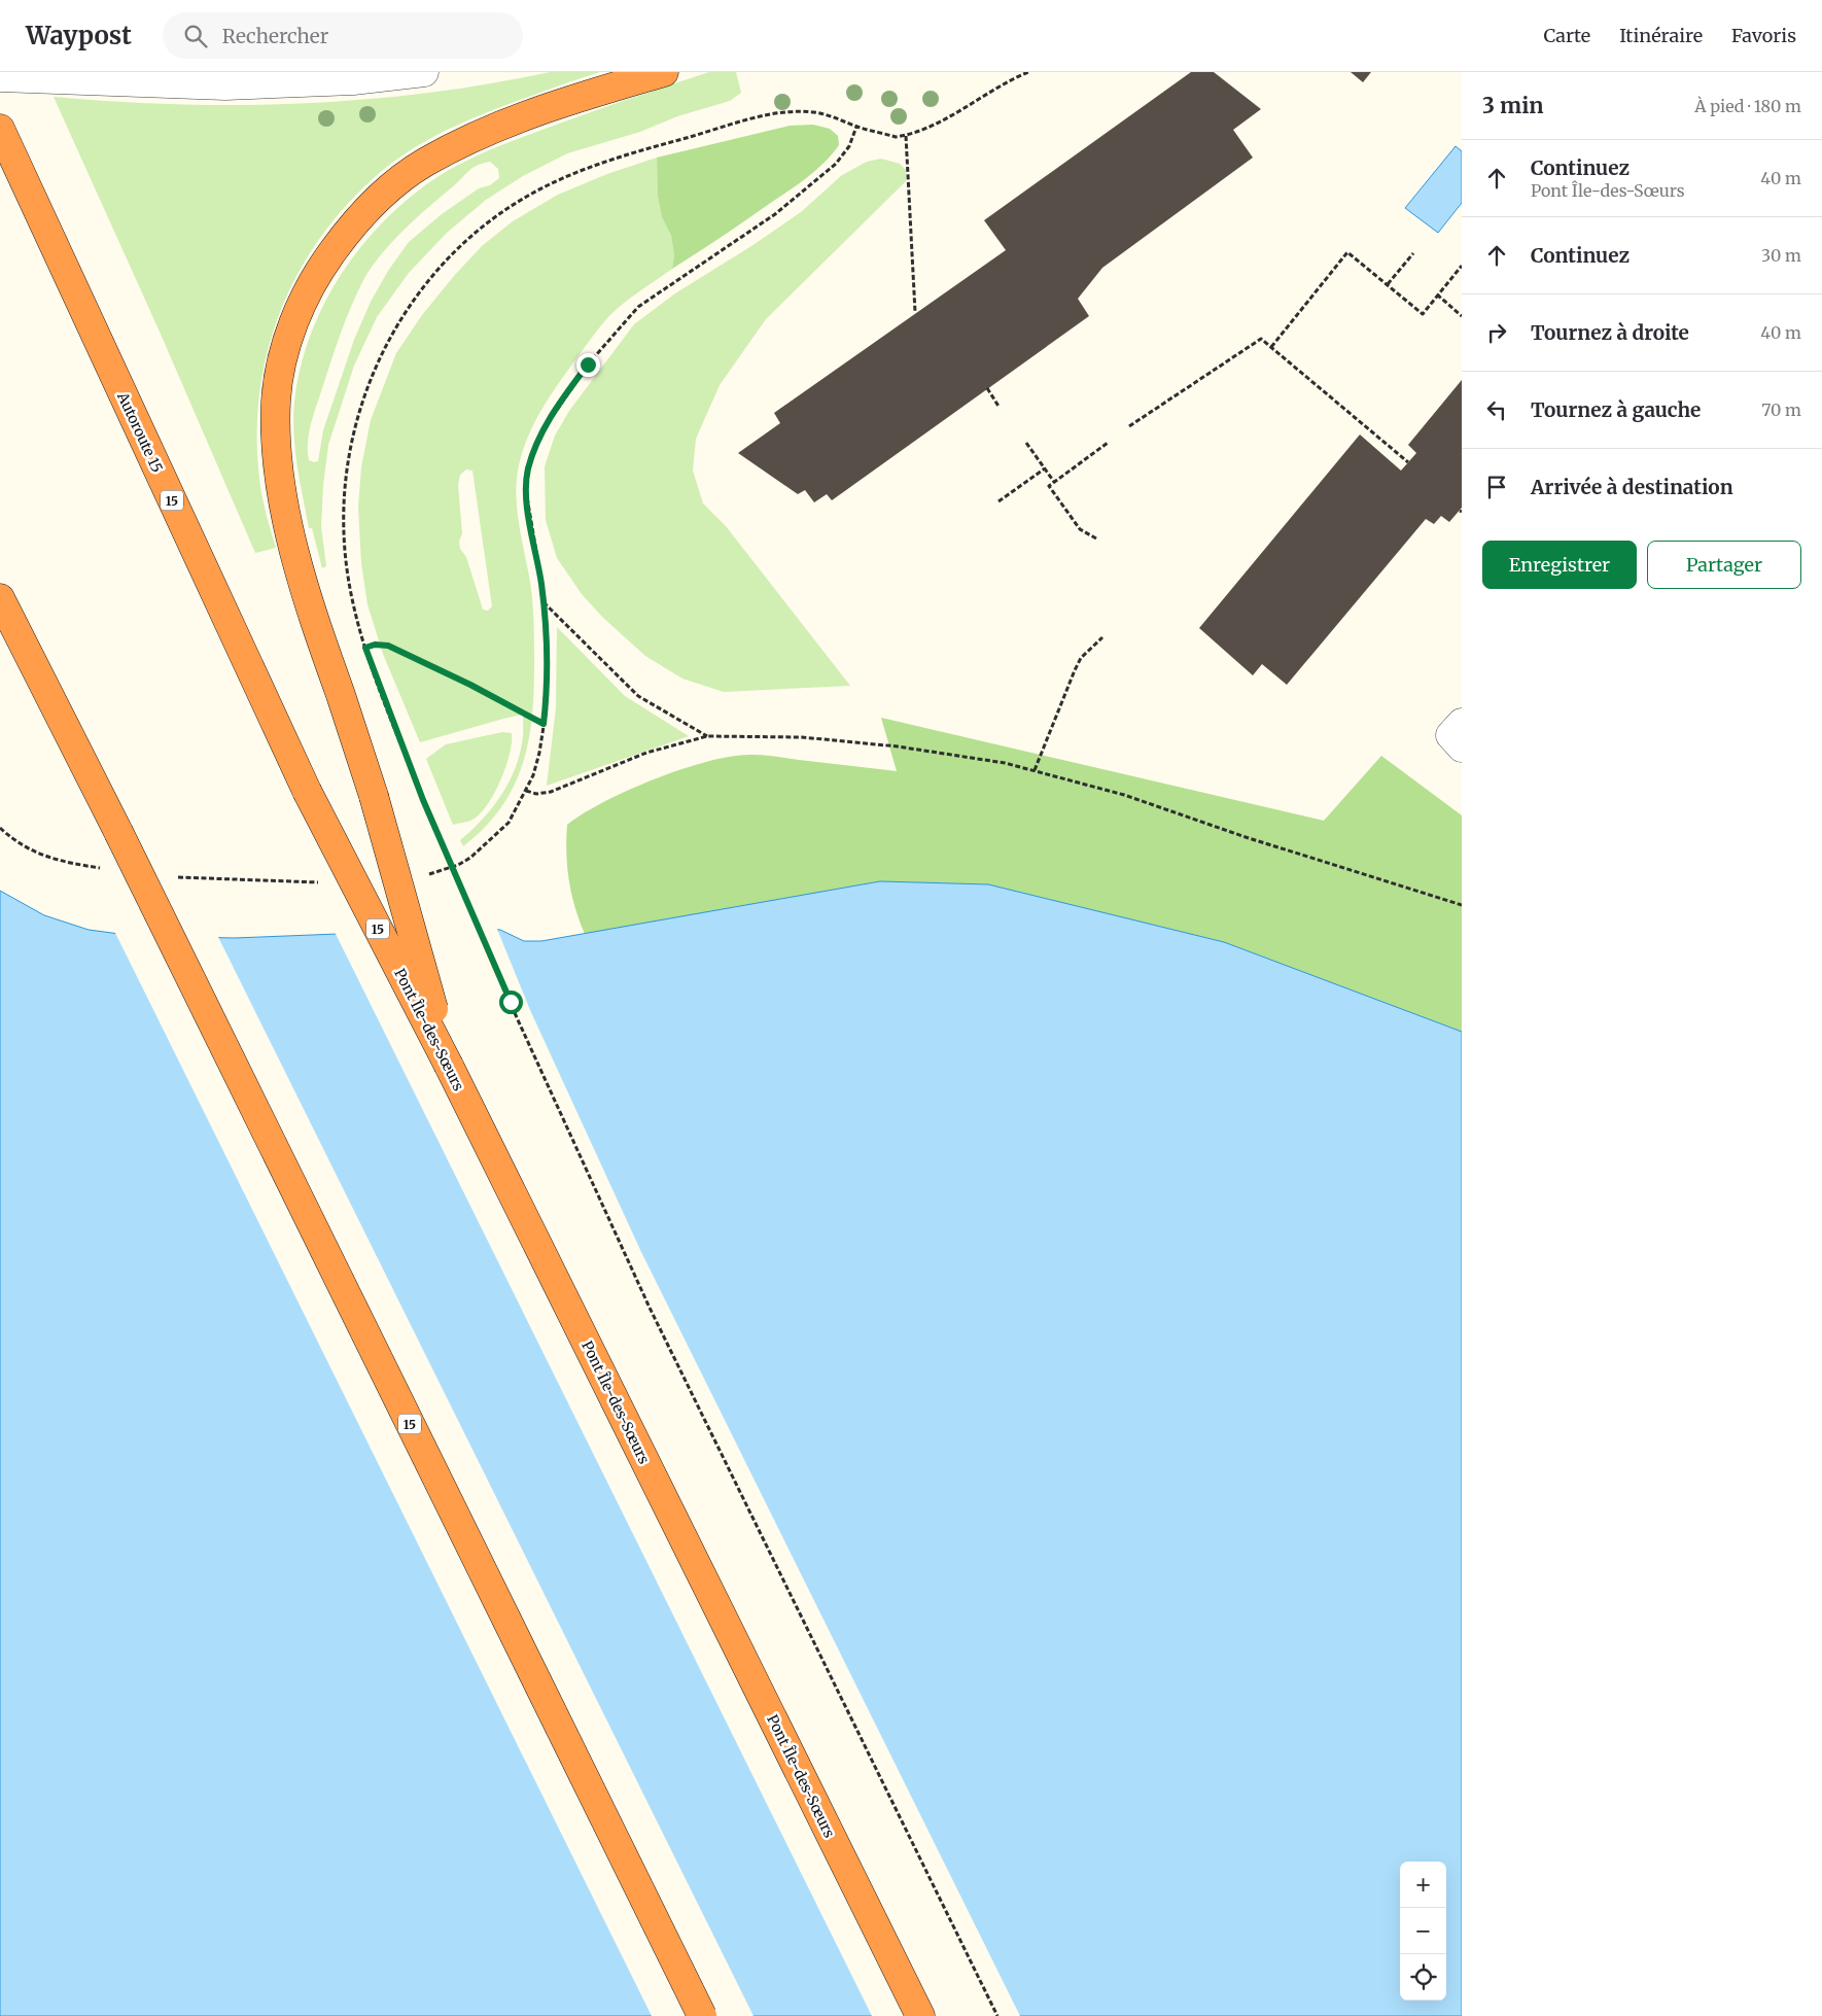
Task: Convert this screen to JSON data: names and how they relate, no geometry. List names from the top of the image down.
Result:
{
  "streets": {
    "highway": ["Autoroute 15", "15", "Pont Île-des-Sœurs"]
  },
  "crossings": [
    ["Autoroute 15", "Pont Île-des-Sœurs"]
  ],
  "page": {
    "header": "Waypost",
    "search": "Rechercher",
    "nav": ["Carte", "Itinéraire", "Favoris"],
    "heading": ["3 min", "À pied · 180 m"],
    "list": [
      ["Continuez", "Pont Île-des-Sœurs", "40 m"],
      ["Continuez", "30 m"],
      ["Tournez à droite", "40 m"],
      ["Tournez à gauche", "70 m"],
      "Arrivée à destination"
    ],
    "buttons": ["Enregistrer", "Partager"],
    "map_buttons": ["+", "−"]
  }
}
